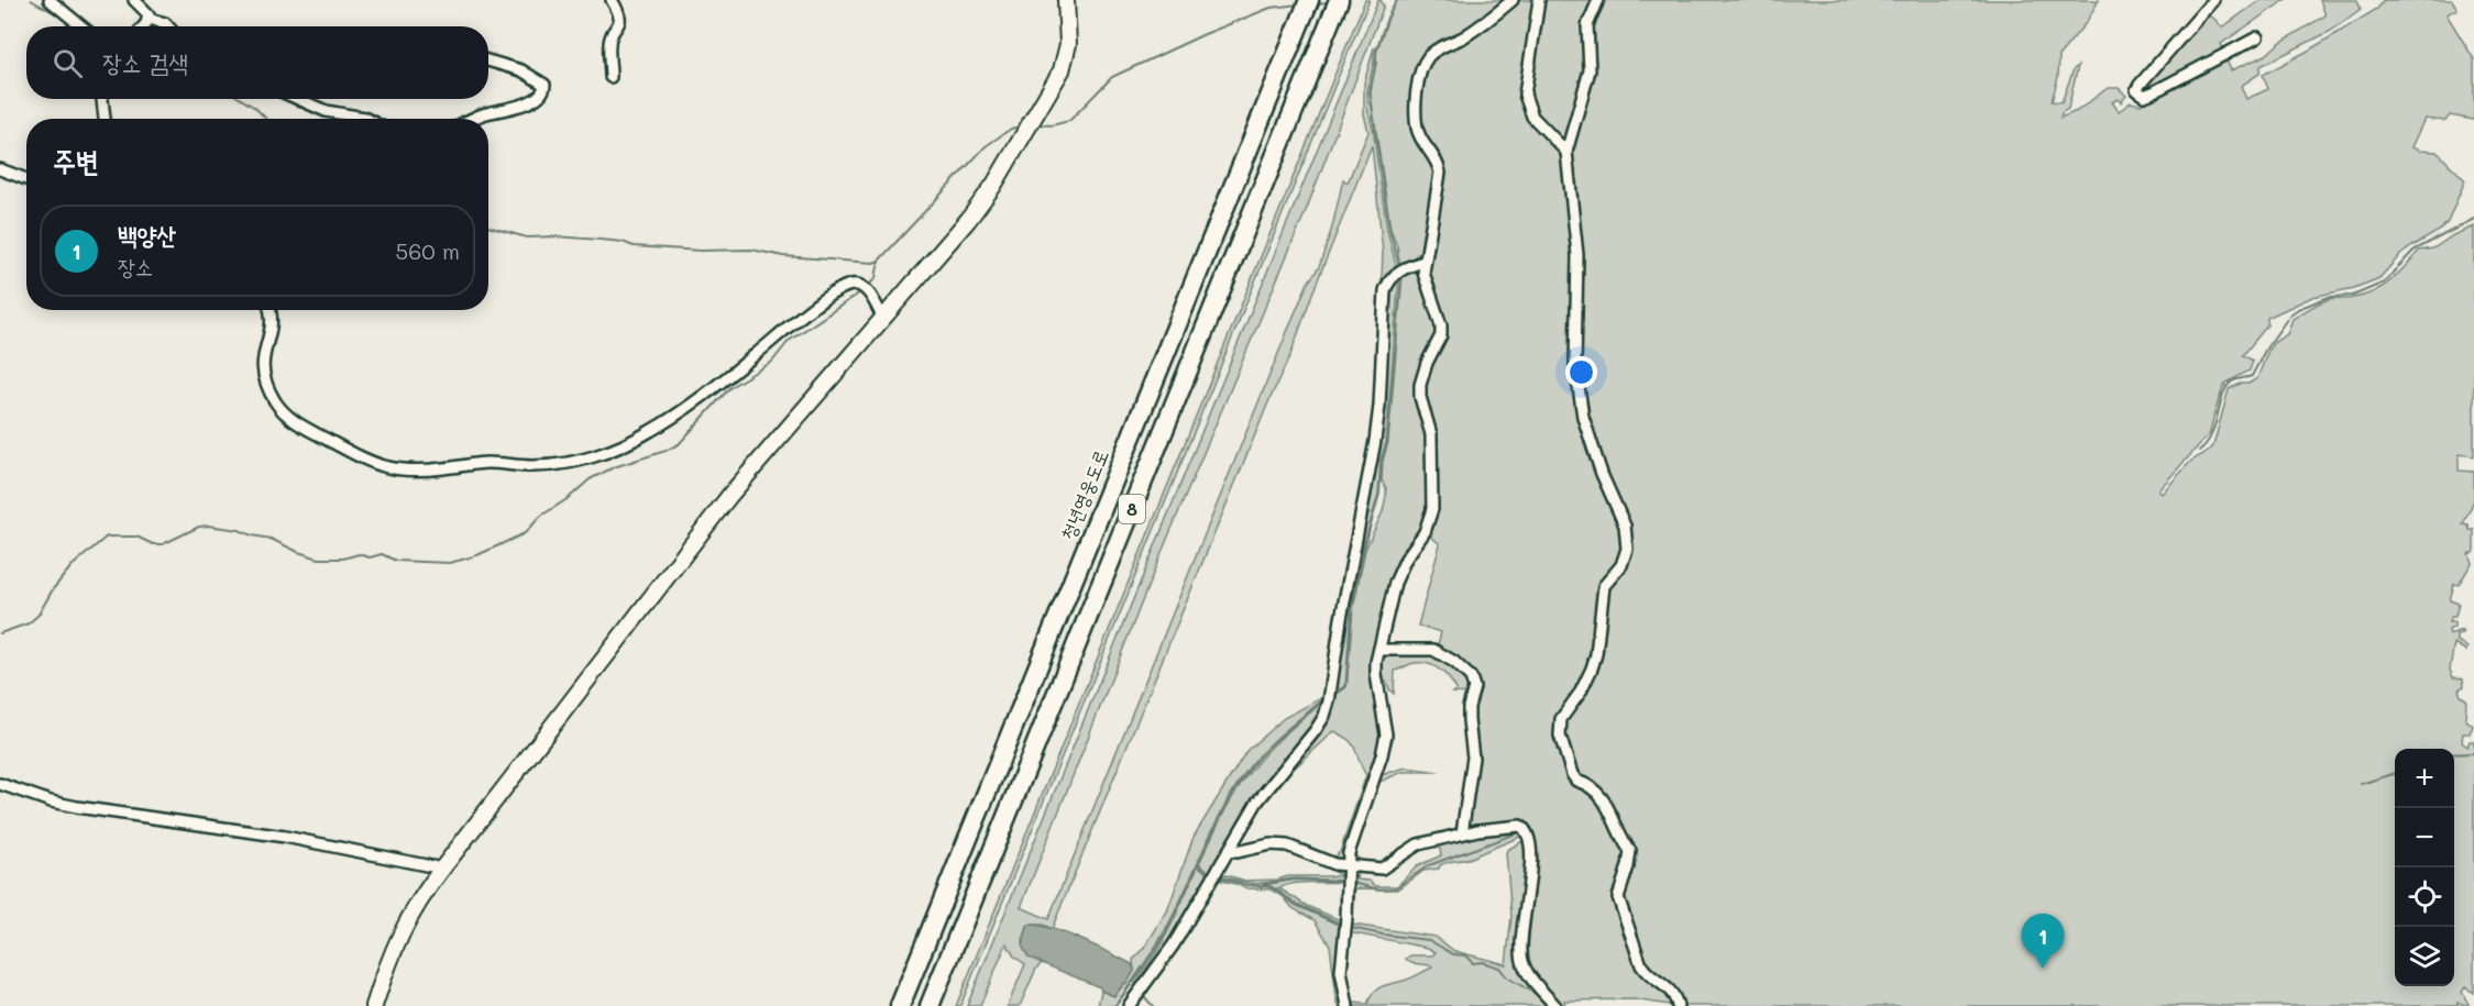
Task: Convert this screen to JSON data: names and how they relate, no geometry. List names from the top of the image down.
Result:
{
  "streets": {
    "highway": ["청년영웅도로", "8"]
  },
  "page": {
    "search": "장소 검색",
    "heading": "주변",
    "list": [
      {
        "mark": "1",
        "name": "백양산",
        "note": "장소",
        "value": "560 m"
      }
    ],
    "map_buttons": ["+", "−"],
    "pins": "1"
  }
}
